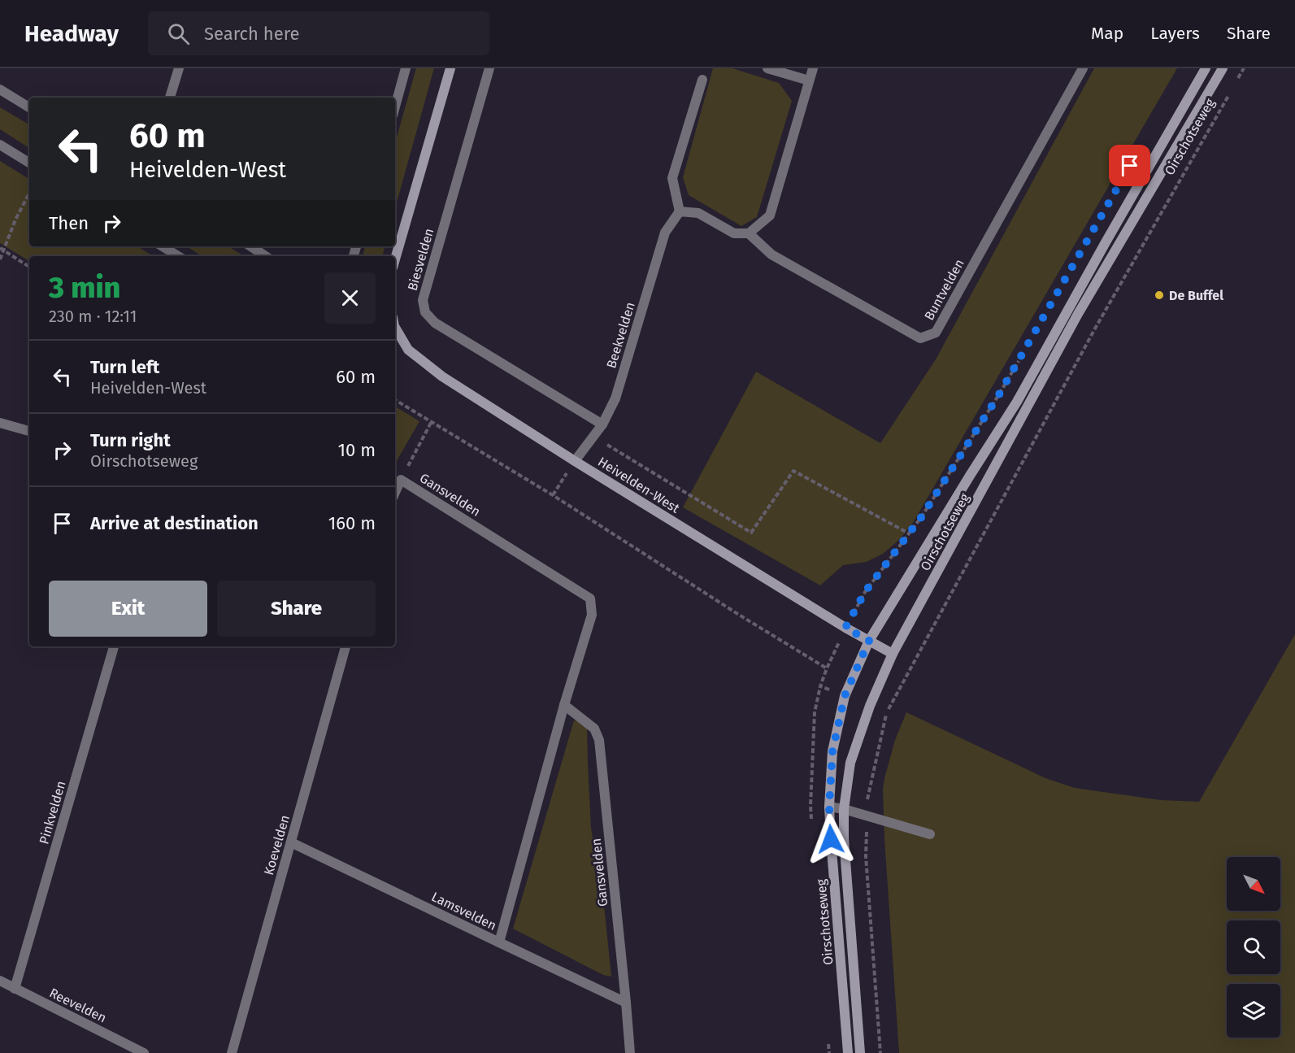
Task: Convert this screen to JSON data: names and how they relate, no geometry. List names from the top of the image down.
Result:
{
  "streets": {
    "main road": ["Oirschotseweg", "Heivelden-West"],
    "street": [
      "Biesvelden",
      "Buntvelden",
      "Beekvelden",
      "Gansvelden",
      "Pinkvelden",
      "Koevelden",
      "Lamsvelden",
      "Reevelden"
    ]
  },
  "crossings": [
    ["Oirschotseweg", "Heivelden-West"],
    ["Biesvelden", "Beekvelden"],
    ["Beekvelden", "Heivelden-West"],
    ["Gansvelden", "Lamsvelden"],
    ["Pinkvelden", "Reevelden"],
    ["Koevelden", "Lamsvelden"]
  ],
  "places": ["De Buffel"],
  "north": "bottom right",
  "page": {
    "header": "Headway",
    "search": "Search here",
    "nav": ["Map", "Layers", "Share"],
    "turn": ["60 m", "Heivelden-West"],
    "then": "Then",
    "heading": ["3 min", "230 m · 12:11"],
    "list": [
      {
        "name": "Turn left",
        "note": "Heivelden-West",
        "value": "60 m"
      },
      {
        "name": "Turn right",
        "note": "Oirschotseweg",
        "value": "10 m"
      },
      {
        "name": "Arrive at destination",
        "value": "160 m"
      }
    ],
    "buttons": ["Exit", "Share"]
  }
}
